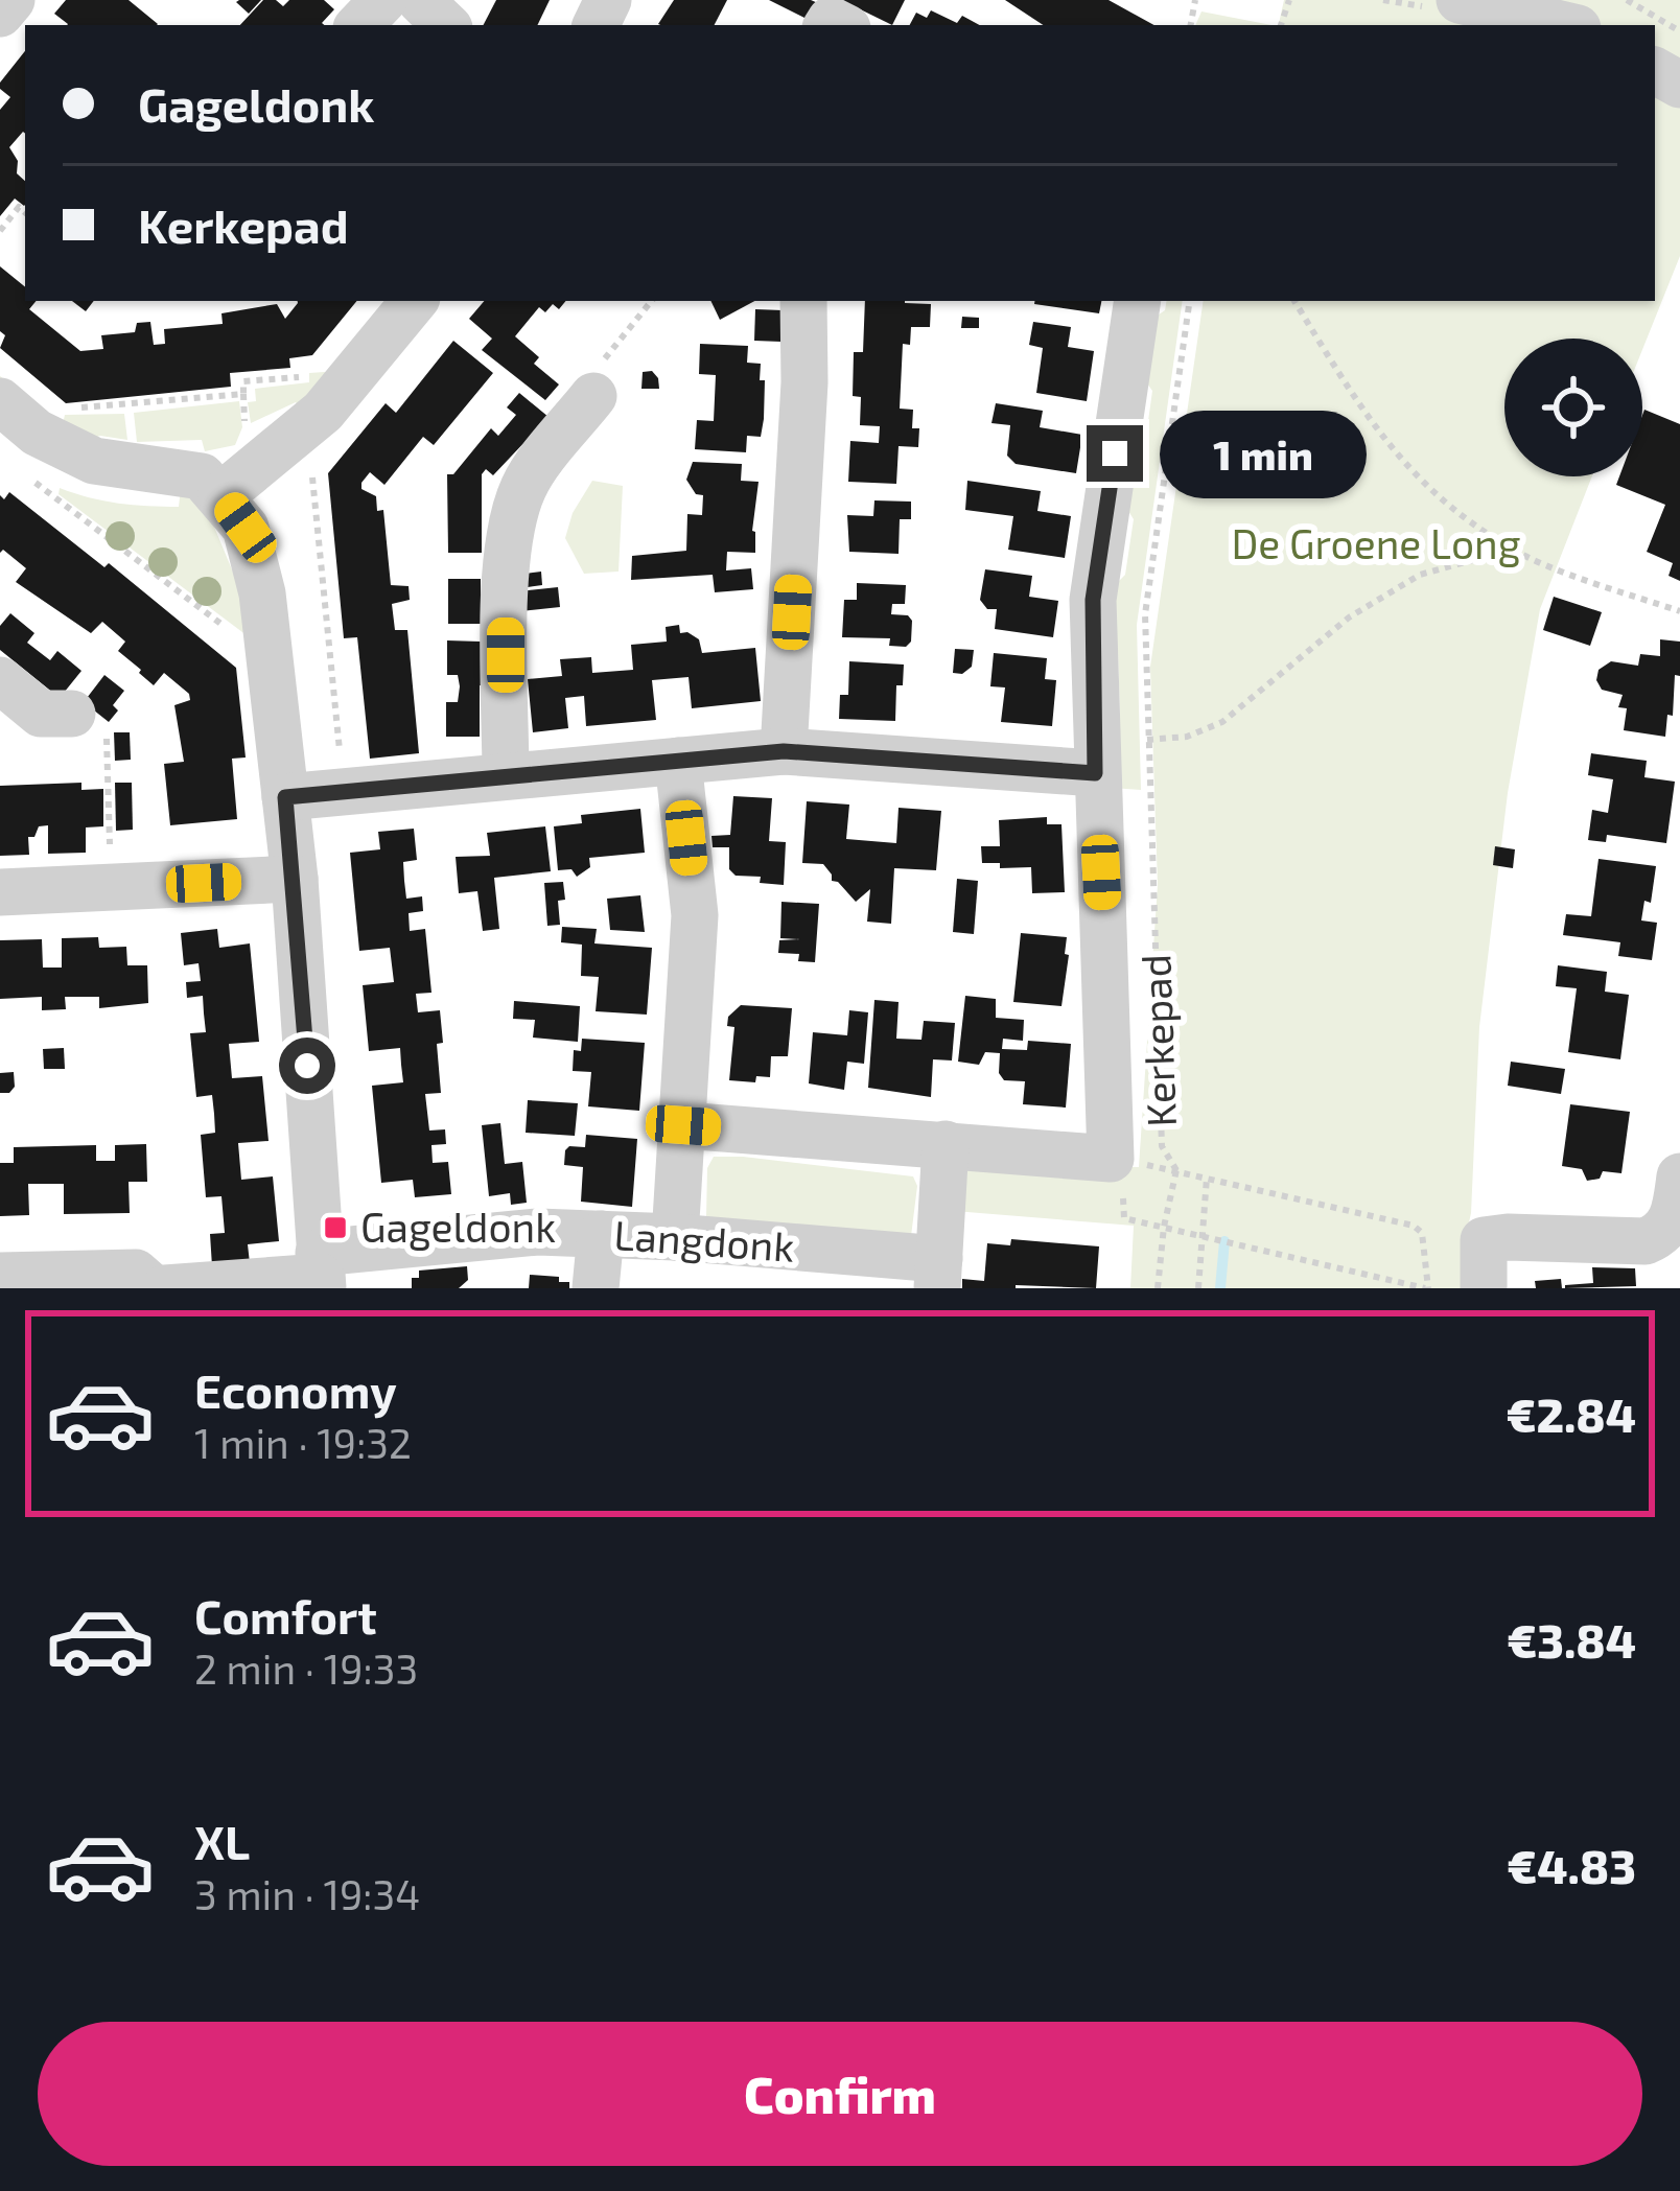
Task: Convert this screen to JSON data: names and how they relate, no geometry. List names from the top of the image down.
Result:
{
  "streets": {
    "street": ["Kerkepad", "Langdonk"]
  },
  "crossings": [
    ["Kerkepad", "Langdonk"]
  ],
  "parks": ["De Groene Long"],
  "places": {
    "transit": ["Gageldonk"]
  },
  "page": {
    "banner": ["Gageldonk", "Kerkepad"],
    "bubble": "1 min",
    "list": [
      {
        "name": "Economy",
        "note": "1 min · 19:32",
        "value": "€2.84"
      },
      {
        "name": "Comfort",
        "note": "2 min · 19:33",
        "value": "€3.84"
      },
      {
        "name": "XL",
        "note": "3 min · 19:34",
        "value": "€4.83"
      }
    ],
    "buttons": "Confirm"
  }
}
